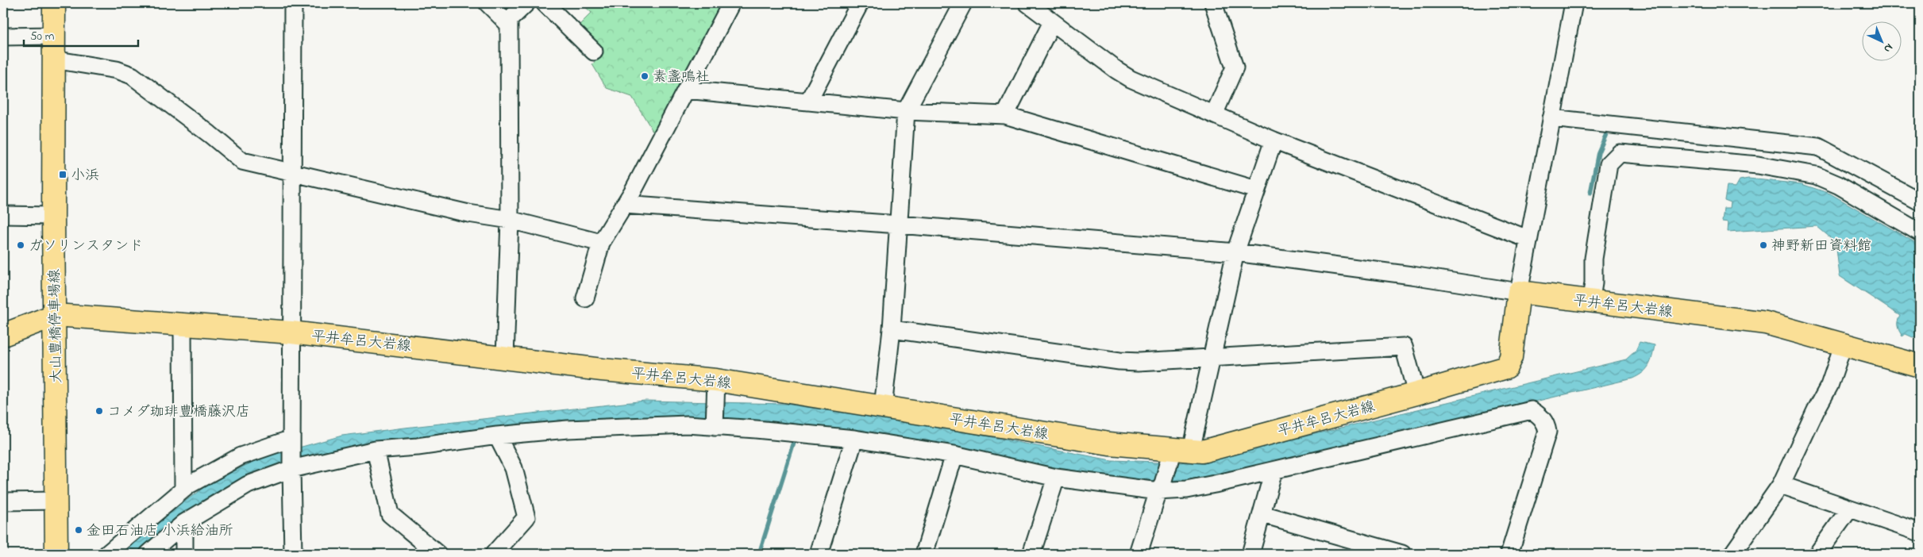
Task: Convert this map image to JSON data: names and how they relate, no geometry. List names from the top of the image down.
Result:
{
  "streets": {
    "main road": ["平井牟呂大岩線", "大山豊橋停車場線"]
  },
  "crossings": [
    ["平井牟呂大岩線", "大山豊橋停車場線"]
  ],
  "places": {
    "other": [
      "素盞鳴社",
      "ガソリンスタンド",
      "神野新田資料館",
      "コメダ珈琲豊橋藤沢店",
      "金田石油店 小浜給油所"
    ],
    "transit": ["小浜"]
  },
  "scale_bar": "50 m",
  "north": "bottom right"
}
